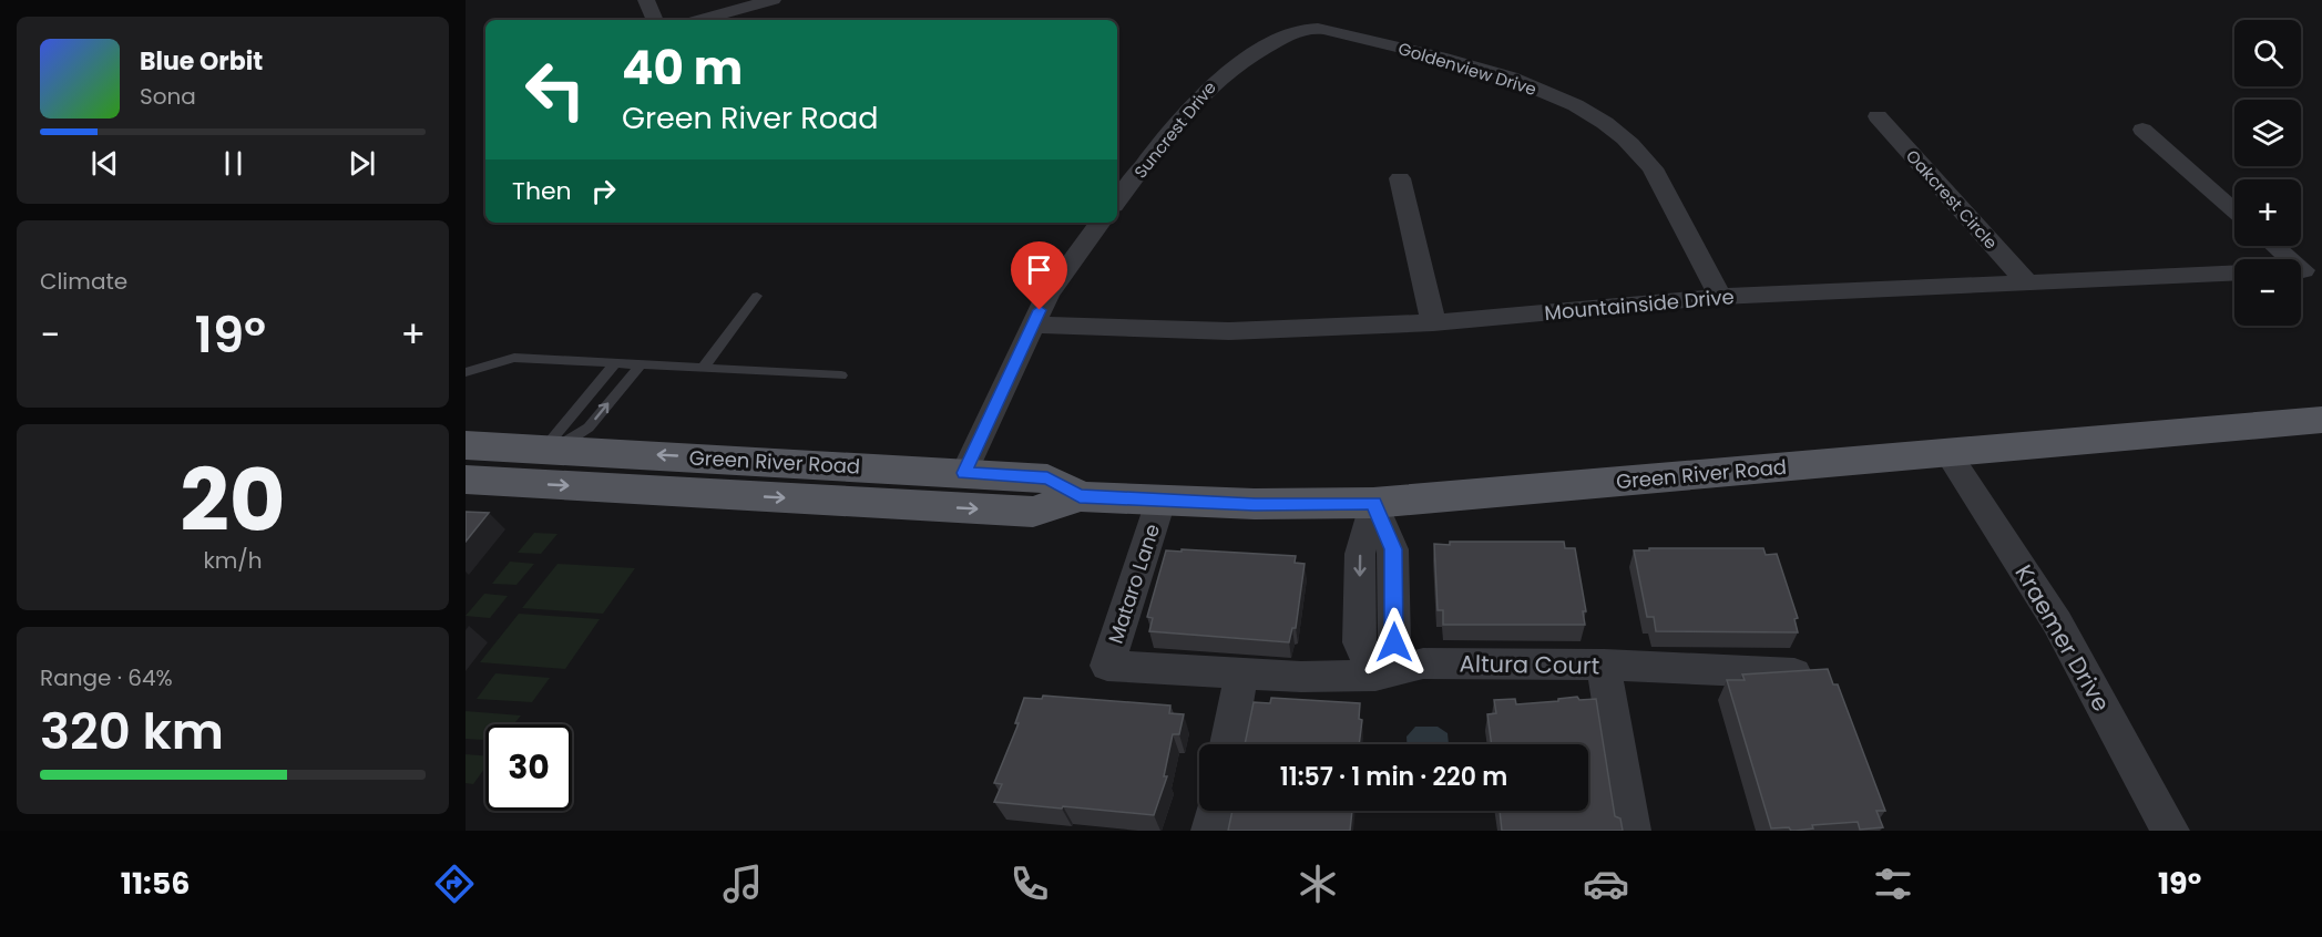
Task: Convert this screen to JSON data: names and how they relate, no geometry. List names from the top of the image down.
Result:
{
  "streets": {
    "main road": ["Green River Road"],
    "street": [
      "Goldenview Drive",
      "Suncrest Drive",
      "Oakcrest Circle",
      "Mountainside Drive",
      "Mataro Lane",
      "Kraemer Drive",
      "Altura Court"
    ]
  },
  "crossings": [
    ["Goldenview Drive", "Suncrest Drive"],
    ["Goldenview Drive", "Mountainside Drive"],
    ["Oakcrest Circle", "Mountainside Drive"],
    ["Green River Road", "Mataro Lane"],
    ["Green River Road", "Kraemer Drive"],
    ["Mataro Lane", "Altura Court"]
  ],
  "page": {
    "map_buttons": ["+", "−"],
    "turn": ["40 m", "Green River Road"],
    "song": ["Blue Orbit", "Sona"],
    "then": "Then",
    "tile": [
      "Climate",
      ["20", "km/h"],
      ["Range · 64%", "320 km"]
    ],
    "heat": ["−", "19°", "+"],
    "limit": "30",
    "trip": "11:57 · 1 min · 220 m",
    "tabs": ["11:56", "19°"]
  }
}
